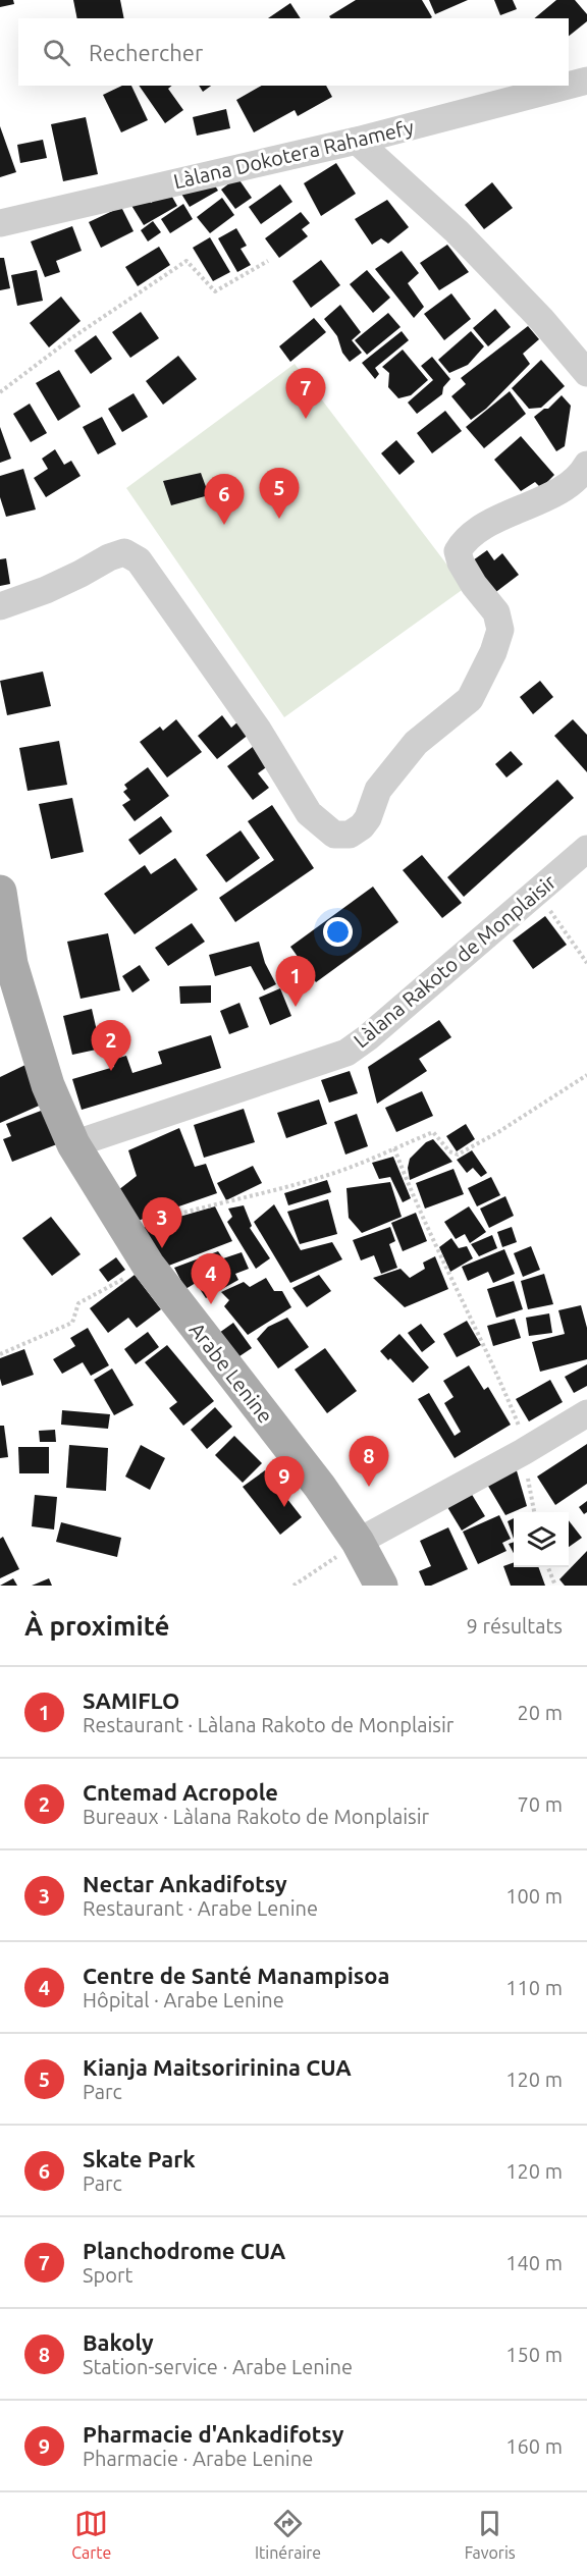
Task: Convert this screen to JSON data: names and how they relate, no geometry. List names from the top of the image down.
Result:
{
  "streets": {
    "main road": ["Arabe Lenine"],
    "street": ["Làlana Dokotera Rahamefy", "Làlana Rakoto de Monplaisir"]
  },
  "crossings": [
    ["Làlana Rakoto de Monplaisir", "Arabe Lenine"]
  ],
  "page": {
    "search": "Rechercher",
    "pins": [
      "7",
      "5",
      "6",
      "1",
      "2",
      "3",
      "4",
      "8",
      "9"
    ],
    "heading": ["À proximité", "9 résultats"],
    "list": [
      {
        "mark": "1",
        "name": "SAMIFLO",
        "note": "Restaurant · Làlana Rakoto de Monplaisir",
        "value": "20 m"
      },
      {
        "mark": "2",
        "name": "Cntemad Acropole",
        "note": "Bureaux · Làlana Rakoto de Monplaisir",
        "value": "70 m"
      },
      {
        "mark": "3",
        "name": "Nectar Ankadifotsy",
        "note": "Restaurant · Arabe Lenine",
        "value": "100 m"
      },
      {
        "mark": "4",
        "name": "Centre de Santé Manampisoa",
        "note": "Hôpital · Arabe Lenine",
        "value": "110 m"
      },
      {
        "mark": "5",
        "name": "Kianja Maitsoririnina CUA",
        "note": "Parc",
        "value": "120 m"
      },
      {
        "mark": "6",
        "name": "Skate Park",
        "note": "Parc",
        "value": "120 m"
      },
      {
        "mark": "7",
        "name": "Planchodrome CUA",
        "note": "Sport",
        "value": "140 m"
      },
      {
        "mark": "8",
        "name": "Bakoly",
        "note": "Station-service · Arabe Lenine",
        "value": "150 m"
      },
      {
        "mark": "9",
        "name": "Pharmacie d'Ankadifotsy",
        "note": "Pharmacie · Arabe Lenine",
        "value": "160 m"
      }
    ],
    "nav": ["Carte", "Itinéraire", "Favoris"]
  }
}
